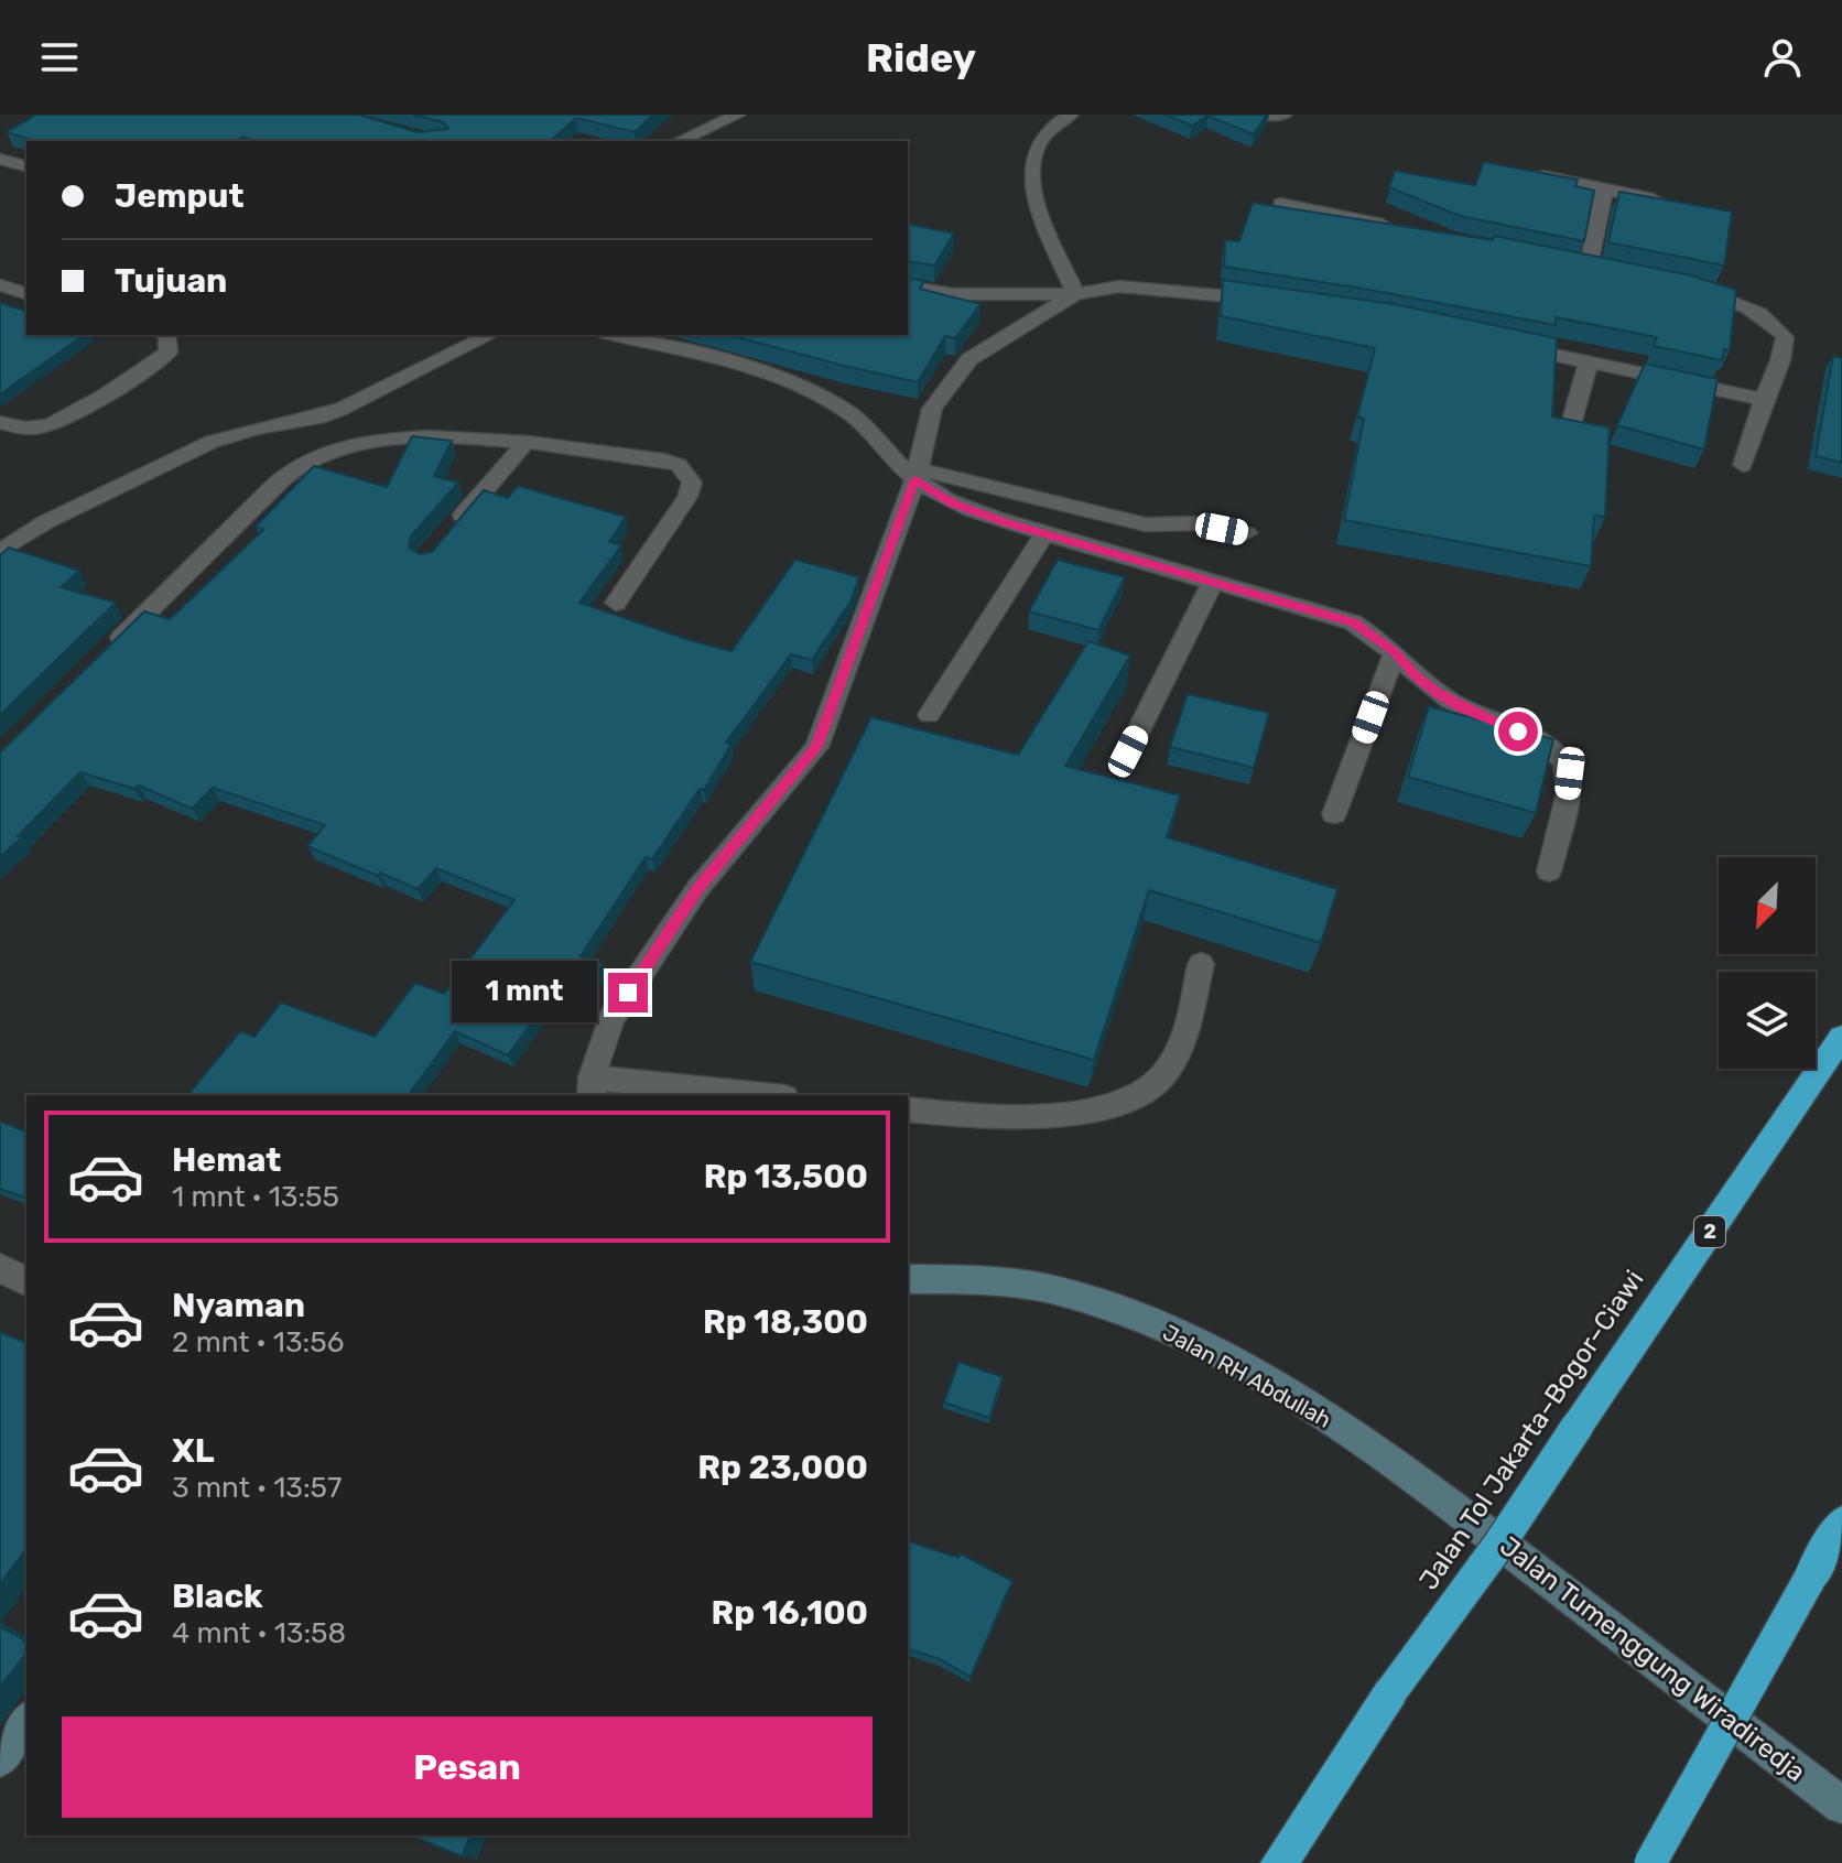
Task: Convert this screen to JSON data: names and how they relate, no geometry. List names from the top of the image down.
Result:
{
  "streets": {
    "highway": ["2", "Jalan Tol Jakarta–Bogor–Ciawi"],
    "street": ["Jalan RH Abdullah", "Jalan Tumenggung Wiradiredja"]
  },
  "crossings": [
    ["Jalan RH Abdullah", "Jalan Tumenggung Wiradiredja"]
  ],
  "north": "bottom left",
  "page": {
    "header": "Ridey",
    "banner": ["Jemput", "Tujuan"],
    "bubble": "1 mnt",
    "list": [
      {
        "name": "Hemat",
        "note": "1 mnt · 13:55",
        "value": "Rp 13,500"
      },
      {
        "name": "Nyaman",
        "note": "2 mnt · 13:56",
        "value": "Rp 18,300"
      },
      {
        "name": "XL",
        "note": "3 mnt · 13:57",
        "value": "Rp 23,000"
      },
      {
        "name": "Black",
        "note": "4 mnt · 13:58",
        "value": "Rp 16,100"
      }
    ],
    "buttons": "Pesan"
  }
}
